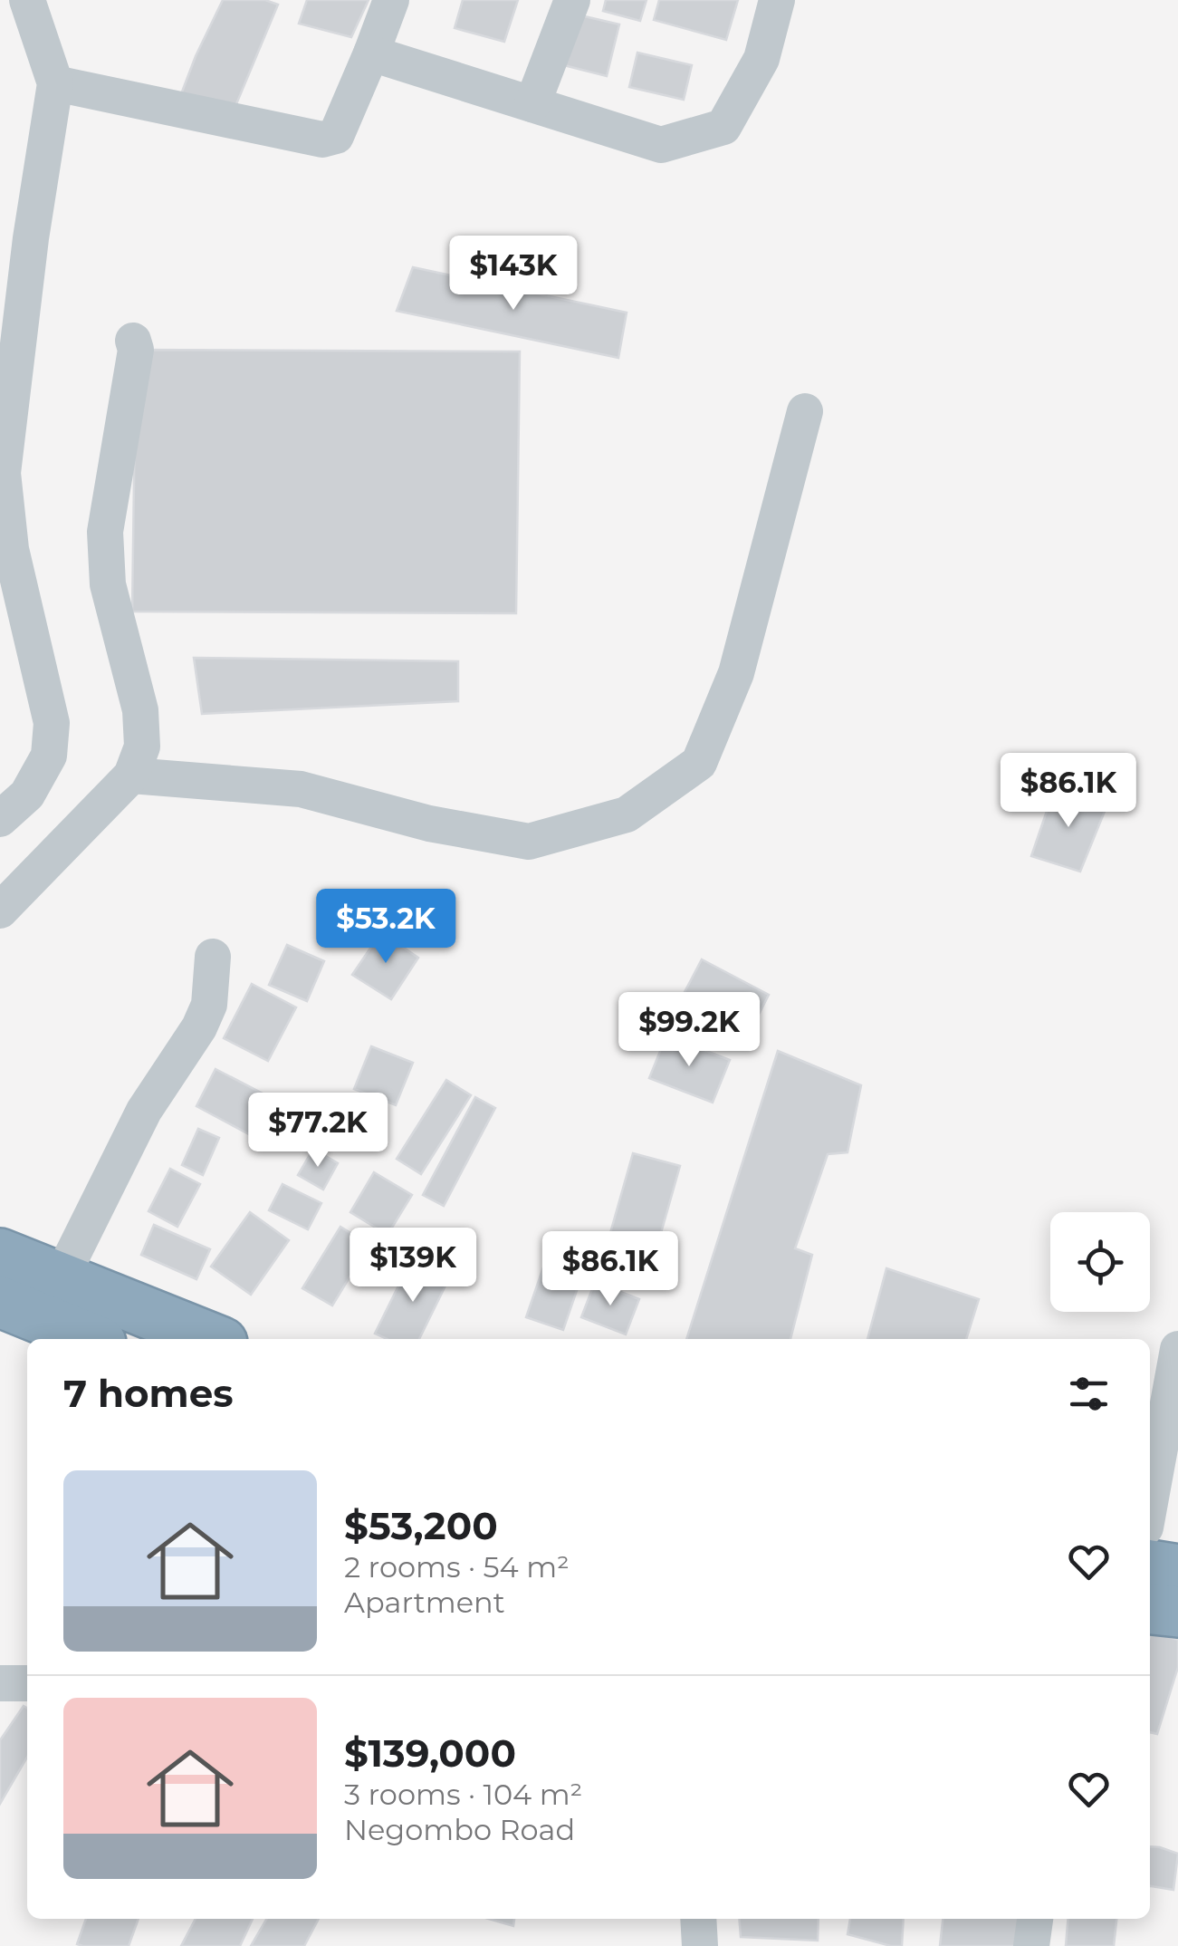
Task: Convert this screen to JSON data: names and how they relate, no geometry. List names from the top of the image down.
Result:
{
  "page": {
    "price": [
      "$143K",
      "$86.1K",
      "$53.2K",
      "$99.2K",
      "$77.2K",
      "$139K",
      "$86.1K"
    ],
    "heading": "7 homes",
    "list": [
      {
        "name": "$53,200",
        "note": "2 rooms · 54 m² · Apartment"
      },
      {
        "name": "$139,000",
        "note": "3 rooms · 104 m² · Negombo Road"
      }
    ]
  }
}
